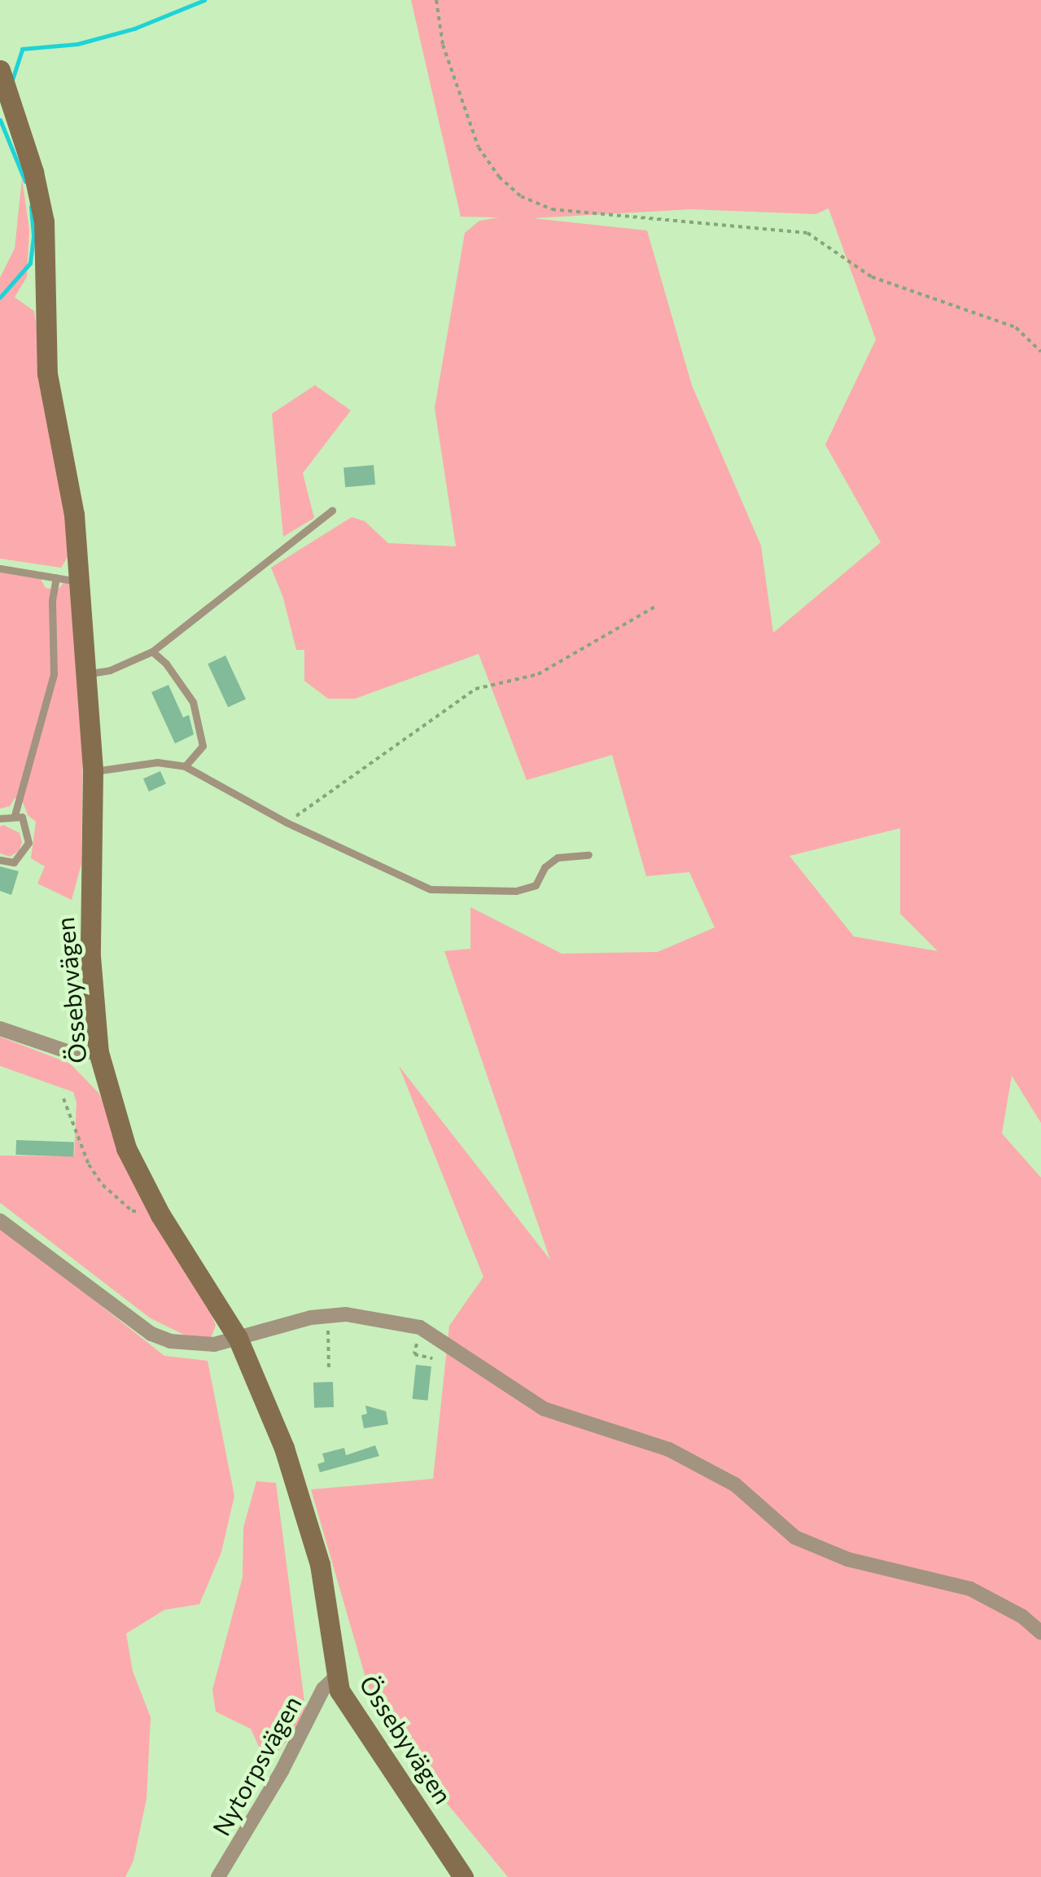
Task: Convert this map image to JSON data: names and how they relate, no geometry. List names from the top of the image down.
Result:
{
  "streets": {
    "street": ["Össebyvägen", "Nytorpsvägen"]
  },
  "crossings": [
    ["Össebyvägen", "Nytorpsvägen"]
  ]
}
